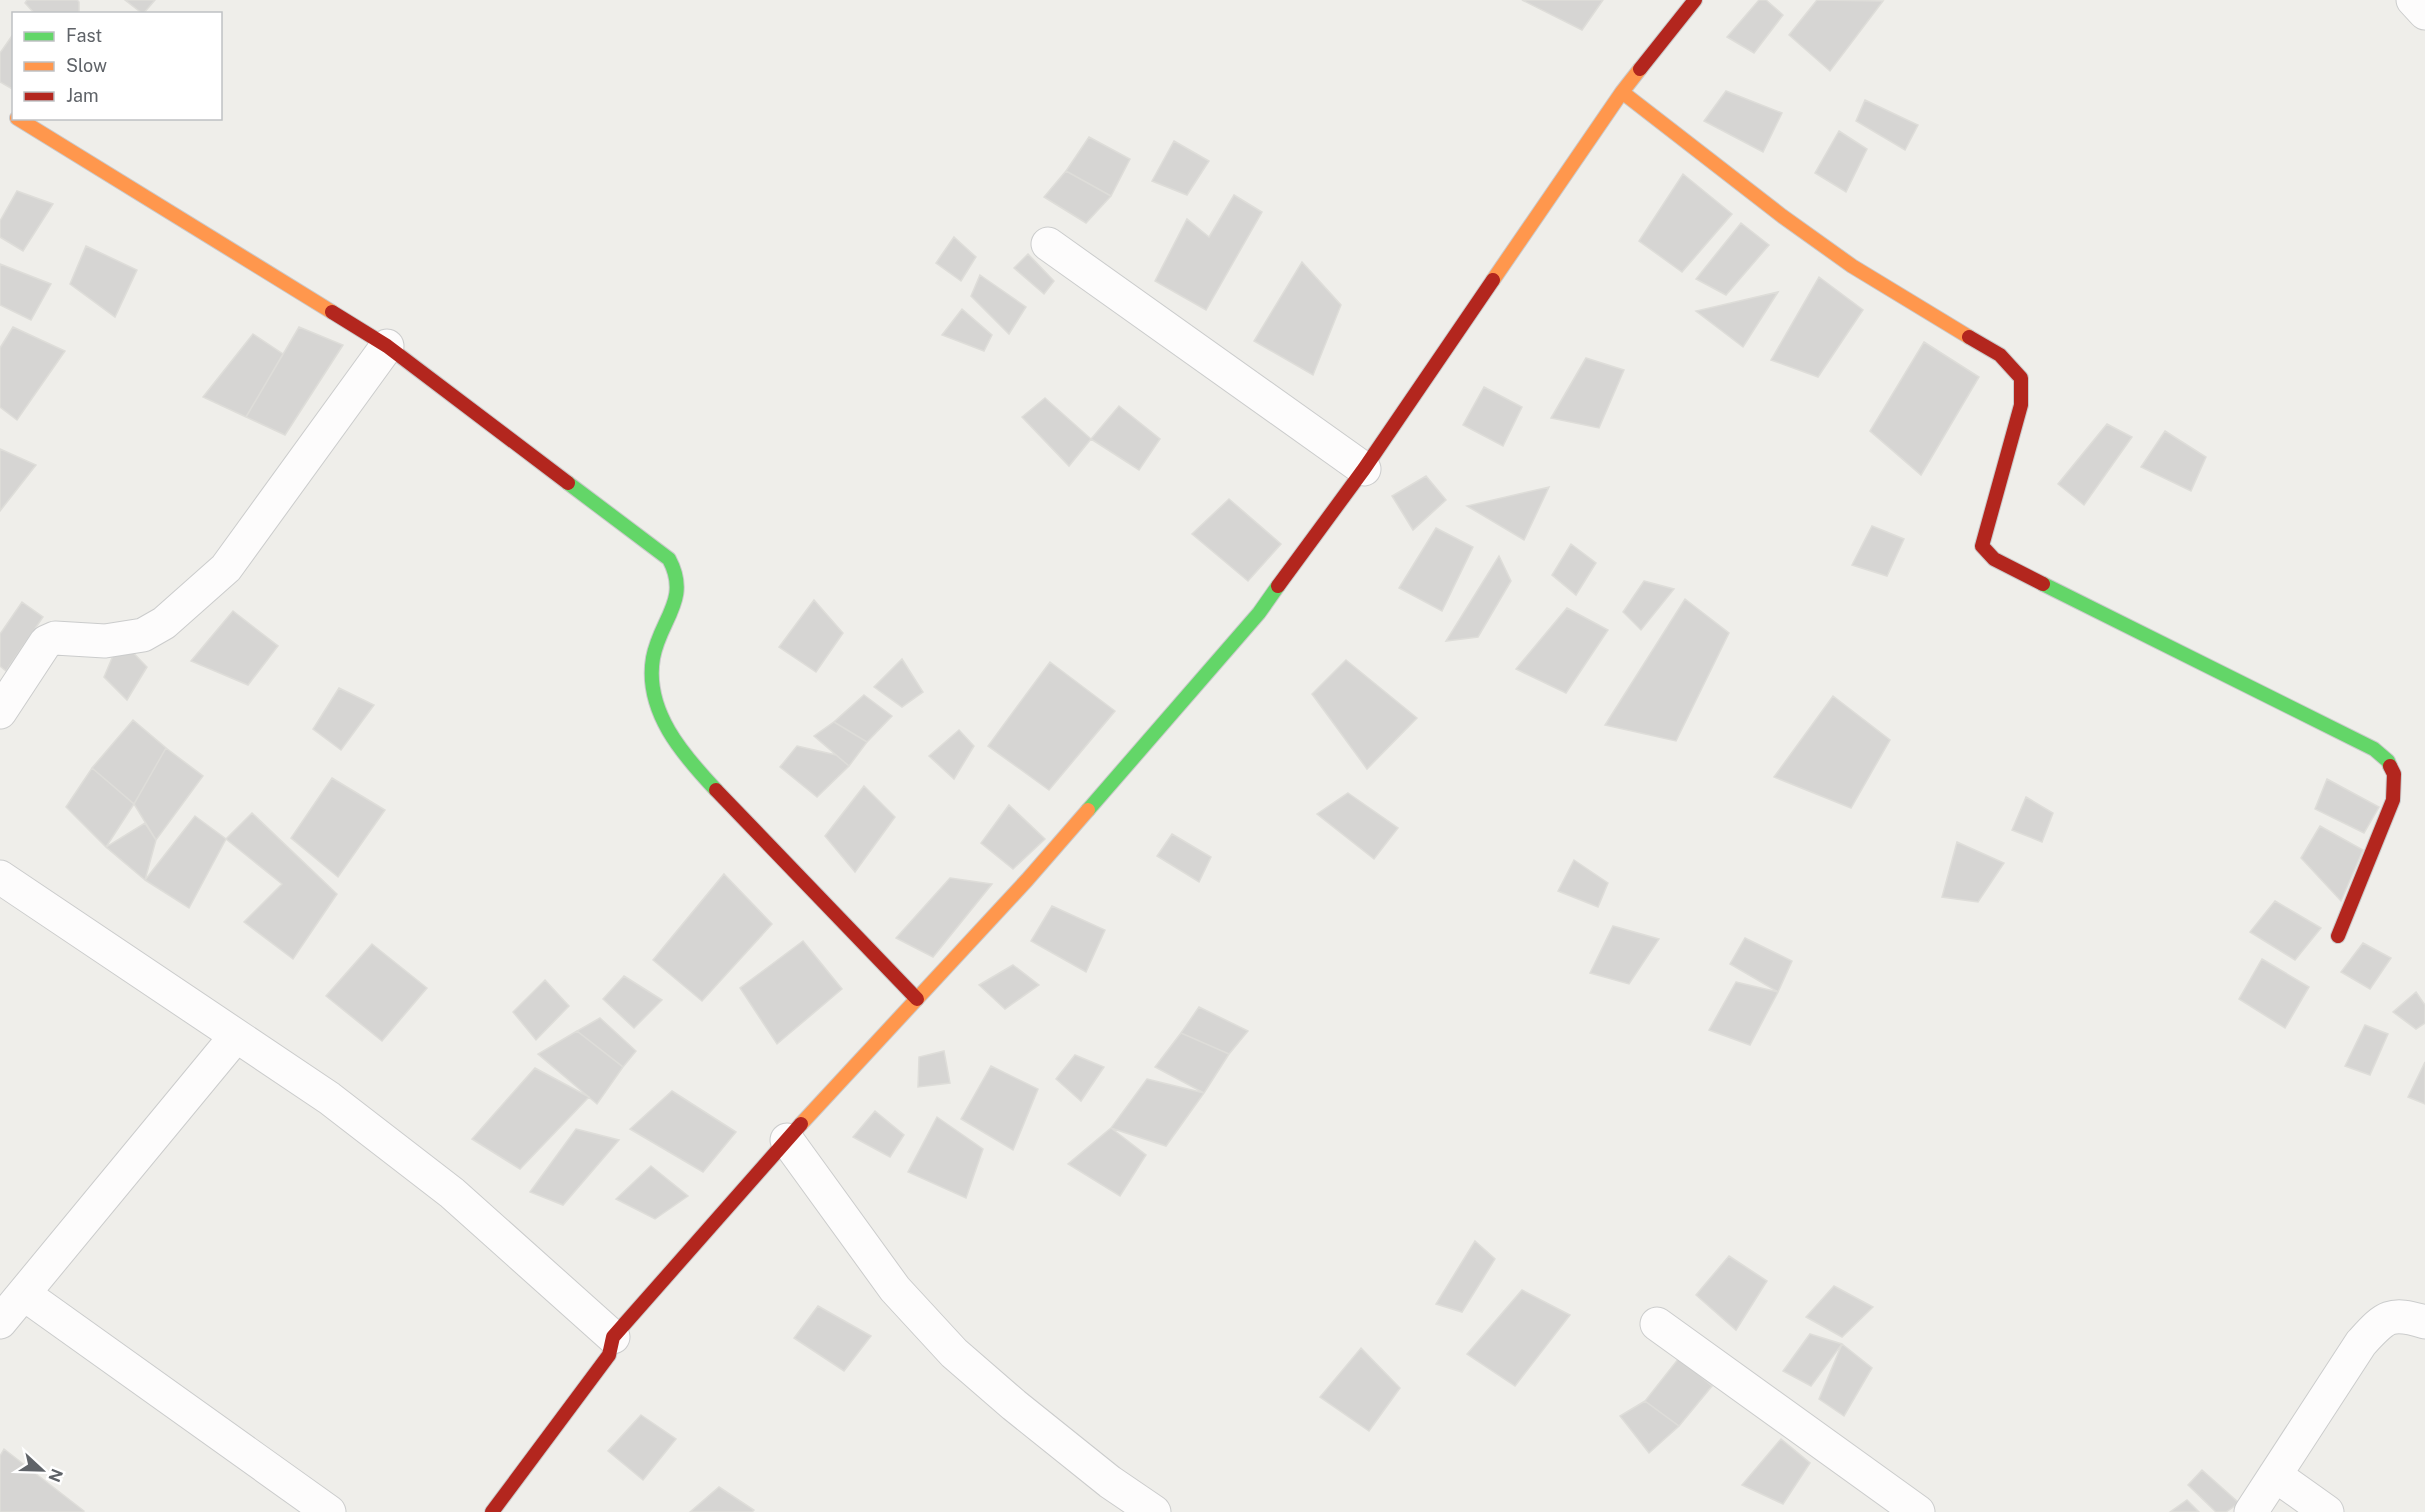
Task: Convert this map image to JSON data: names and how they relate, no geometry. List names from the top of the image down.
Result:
{
  "legend": ["Fast", "Slow", "Jam"],
  "north": "right"
}
